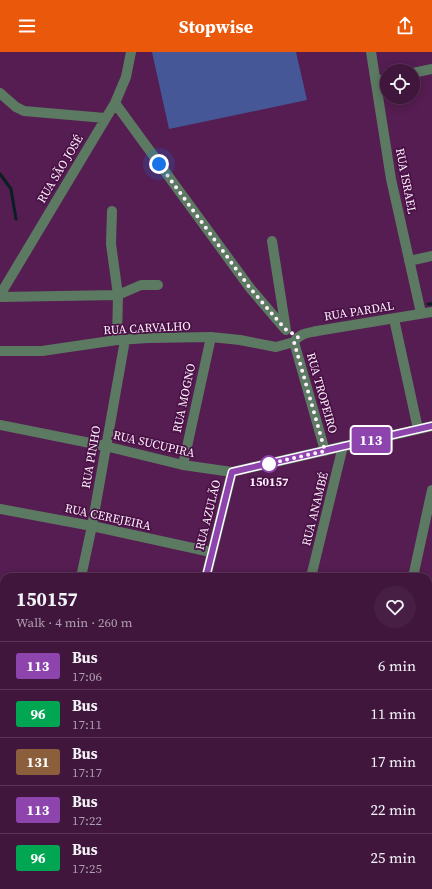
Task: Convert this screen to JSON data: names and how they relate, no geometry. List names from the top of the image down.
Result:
{
  "streets": {
    "street": [
      "RUA SÃO JOSÉ",
      "RUA ISRAEL",
      "RUA PARDAL",
      "RUA CARVALHO",
      "RUA TROPEIRO",
      "RUA MOGNO",
      "RUA SUCUPIRA",
      "RUA PINHO",
      "RUA ANAMBÉ",
      "RUA AZULÃO",
      "RUA CEREJEIRA"
    ]
  },
  "crossings": [
    ["RUA ISRAEL", "RUA PARDAL"],
    ["RUA PARDAL", "RUA CARVALHO"],
    ["RUA PARDAL", "RUA TROPEIRO"],
    ["RUA CARVALHO", "RUA TROPEIRO"],
    ["RUA CARVALHO", "RUA MOGNO"],
    ["RUA CARVALHO", "RUA PINHO"],
    ["RUA TROPEIRO", "RUA AZULÃO"],
    ["RUA MOGNO", "RUA SUCUPIRA"],
    ["RUA SUCUPIRA", "RUA PINHO"],
    ["RUA SUCUPIRA", "RUA AZULÃO"],
    ["RUA PINHO", "RUA CEREJEIRA"],
    ["RUA ANAMBÉ", "RUA AZULÃO"],
    ["RUA AZULÃO", "RUA CEREJEIRA"]
  ],
  "places": ["150157"],
  "lines": ["bus line 113"],
  "page": {
    "header": "Stopwise",
    "on_map": "113",
    "heading": ["150157", "Walk · 4 min · 260 m"],
    "list": [
      {
        "mark": "113",
        "name": "Bus",
        "note": "17:06",
        "value": "6 min"
      },
      {
        "mark": "96",
        "name": "Bus",
        "note": "17:11",
        "value": "11 min"
      },
      {
        "mark": "131",
        "name": "Bus",
        "note": "17:17",
        "value": "17 min"
      },
      {
        "mark": "113",
        "name": "Bus",
        "note": "17:22",
        "value": "22 min"
      },
      {
        "mark": "96",
        "name": "Bus",
        "note": "17:25",
        "value": "25 min"
      }
    ]
  }
}
